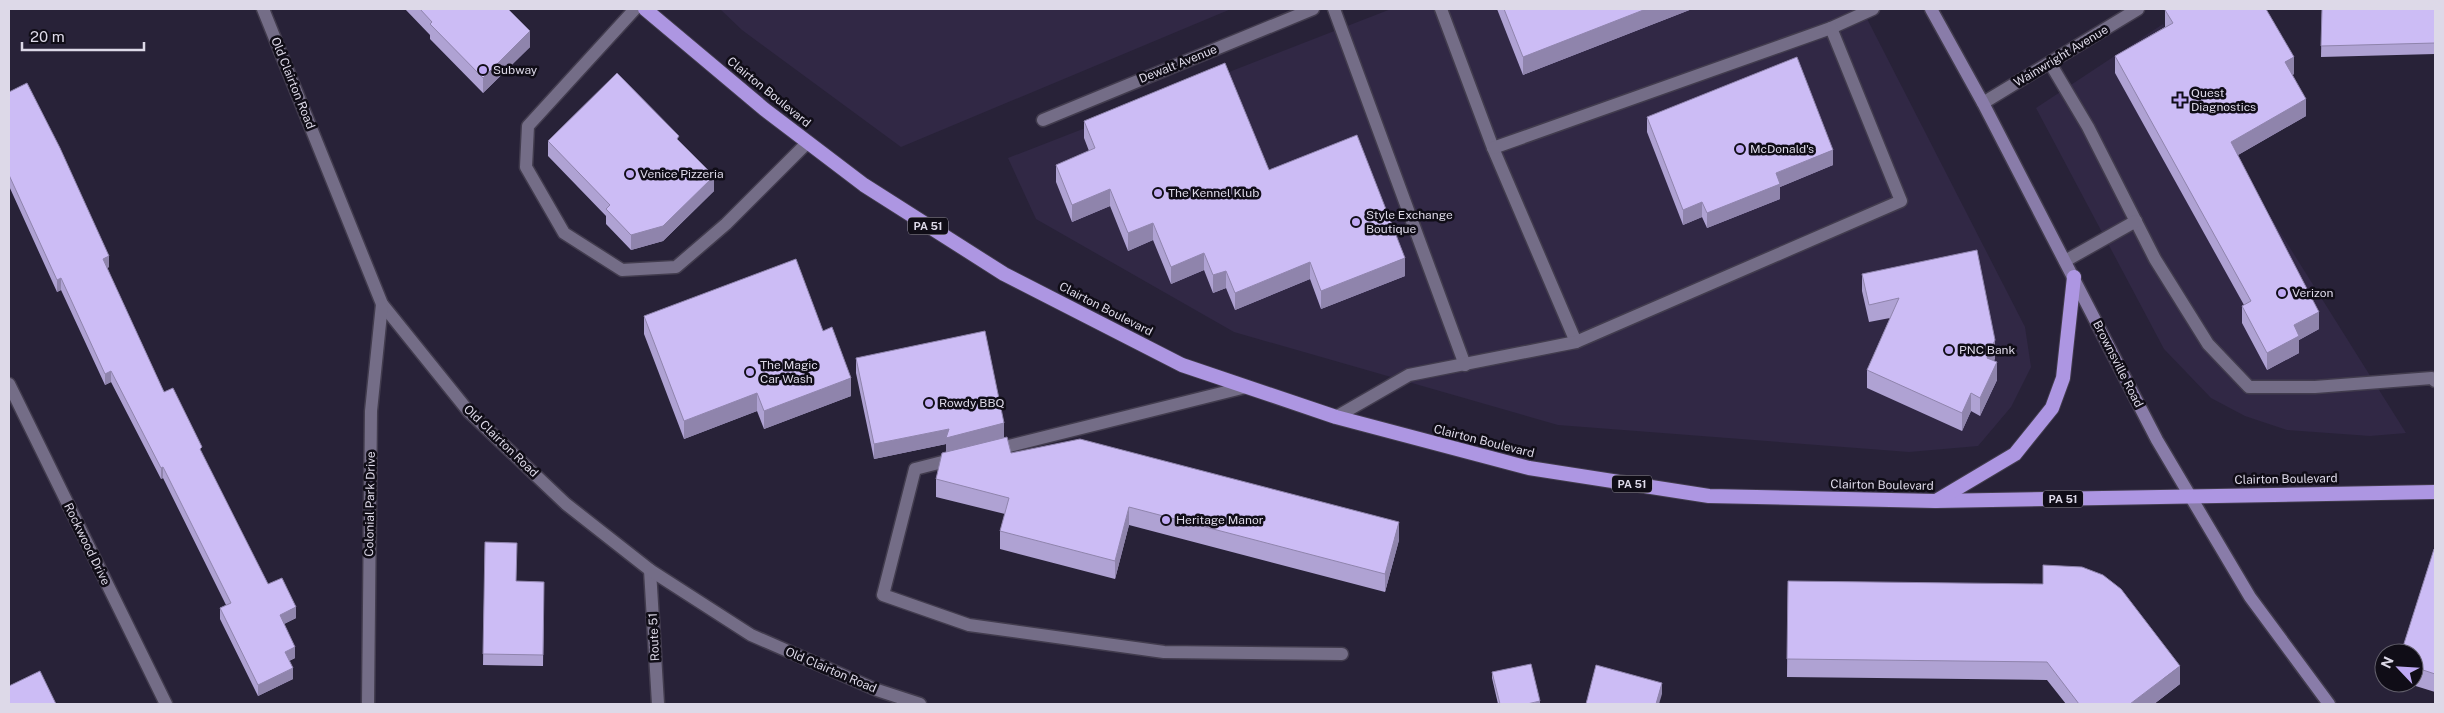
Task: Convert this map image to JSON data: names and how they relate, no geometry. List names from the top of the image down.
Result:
{
  "streets": {
    "highway": ["Clairton Boulevard", "PA 51"],
    "main road": ["Brownsville Road"],
    "street": [
      "Wainwright Avenue",
      "Dewalt Avenue",
      "Old Clairton Road",
      "Colonial Park Drive",
      "Rockwood Drive",
      "Route 51"
    ]
  },
  "crossings": [
    ["Wainwright Avenue", "Brownsville Road"],
    ["Old Clairton Road", "Colonial Park Drive"],
    ["Old Clairton Road", "Route 51"],
    ["Clairton Boulevard", "Brownsville Road"]
  ],
  "places": {
    "other": [
      "Subway",
      "McDonald's",
      "Venice Pizzeria",
      "The Kennel Klub",
      "Style Exchange Boutique",
      "Verizon",
      "PNC Bank",
      "The Magic Car Wash",
      "Rowdy BBQ",
      "Heritage Manor"
    ],
    "health": ["Quest Diagnostics"]
  },
  "scale_bar": "20 m",
  "north": "top left"
}
